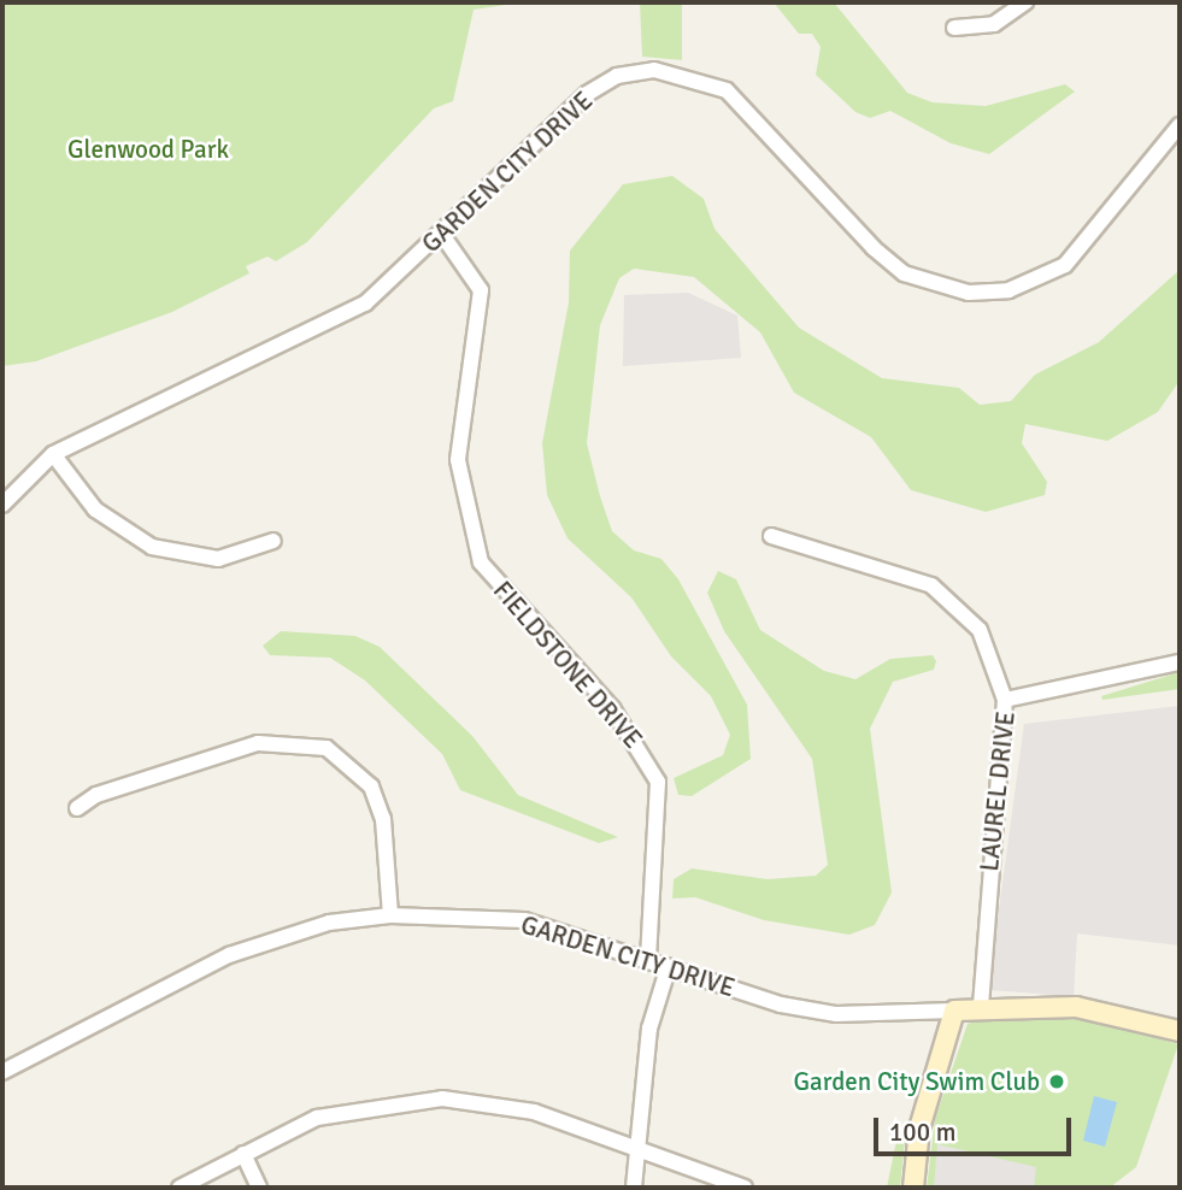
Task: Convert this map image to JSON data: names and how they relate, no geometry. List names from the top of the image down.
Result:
{
  "streets": {
    "street": ["GARDEN CITY DRIVE", "FIELDSTONE DRIVE", "LAUREL DRIVE"]
  },
  "crossings": [
    ["GARDEN CITY DRIVE", "FIELDSTONE DRIVE"],
    ["GARDEN CITY DRIVE", "LAUREL DRIVE"]
  ],
  "parks": ["Glenwood Park"],
  "places": ["Garden City Swim Club"],
  "scale_bar": "100 m"
}
